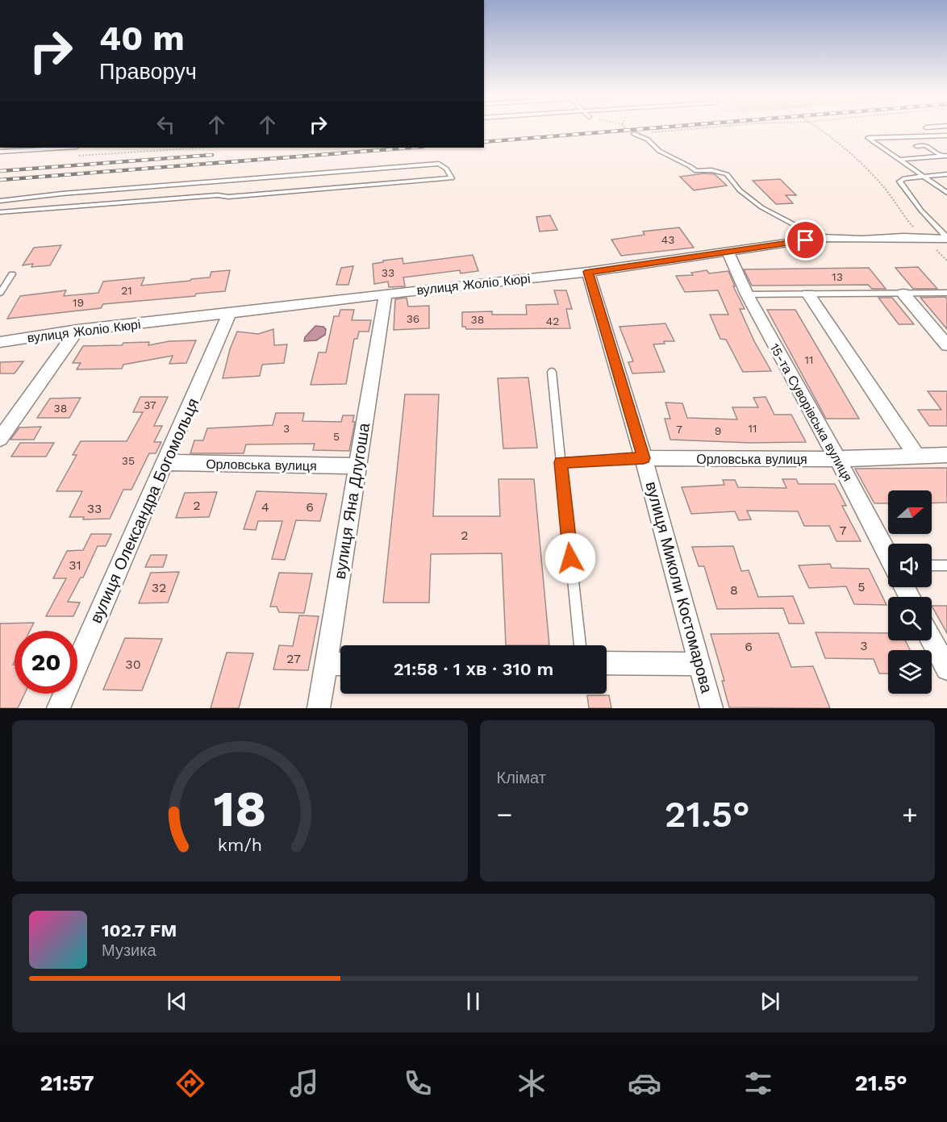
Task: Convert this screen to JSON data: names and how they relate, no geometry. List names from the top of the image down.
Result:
{
  "streets": {
    "street": [
      "вулиця Жоліо Кюрі",
      "15-та Суворівська вулиця",
      "Орловська вулиця",
      "вулиця Яна Длугоша",
      "вулиця Олександра Богомольця",
      "вулиця Миколи Костомарова"
    ]
  },
  "crossings": [
    ["вулиця Жоліо Кюрі", "15-та Суворівська вулиця"],
    ["вулиця Жоліо Кюрі", "вулиця Яна Длугоша"],
    ["вулиця Жоліо Кюрі", "вулиця Олександра Богомольця"],
    ["вулиця Жоліо Кюрі", "вулиця Миколи Костомарова"],
    ["15-та Суворівська вулиця", "Орловська вулиця"],
    ["Орловська вулиця", "вулиця Яна Длугоша"],
    ["Орловська вулиця", "вулиця Олександра Богомольця"],
    ["Орловська вулиця", "вулиця Миколи Костомарова"]
  ],
  "house_numbers": [
    "43",
    "33",
    "13",
    "21",
    "19",
    "36",
    "38",
    "42",
    "11",
    "37",
    "38",
    "3",
    "11",
    "7",
    "9",
    "5",
    "35",
    "2",
    "4",
    "6",
    "33",
    "7",
    "2",
    "31",
    "5",
    "32",
    "8",
    "3",
    "6",
    "27",
    "30"
  ],
  "north": "right",
  "page": {
    "turn": ["40 m", "Праворуч"],
    "limit": "20",
    "trip": "21:58 · 1 хв · 310 m",
    "tile": "Клімат",
    "heat": ["−", "21.5°", "+"],
    "song": ["102.7 FM", "Музика"],
    "tabs": ["21:57", "21.5°"],
    "gauge": ["18", "km/h"]
  }
}
